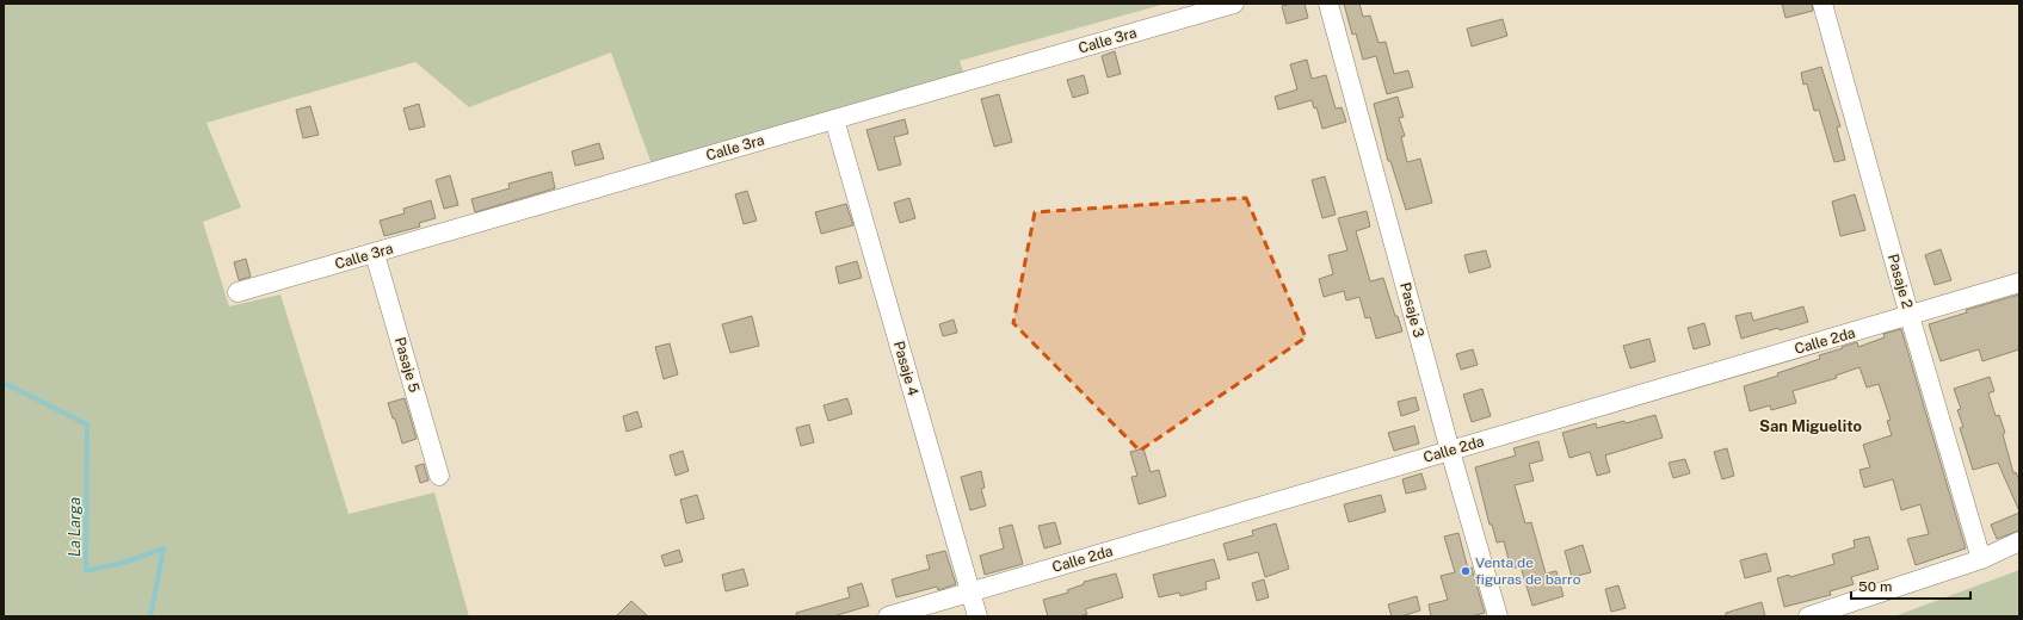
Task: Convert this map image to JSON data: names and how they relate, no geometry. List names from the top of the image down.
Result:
{
  "streets": {
    "street": [
      "Calle 3ra",
      "Pasaje 2",
      "Pasaje 3",
      "Calle 2da",
      "Pasaje 5",
      "Pasaje 4"
    ]
  },
  "crossings": [
    ["Calle 3ra", "Pasaje 5"],
    ["Calle 3ra", "Pasaje 4"],
    ["Pasaje 2", "Calle 2da"],
    ["Pasaje 3", "Calle 2da"],
    ["Calle 2da", "Pasaje 4"]
  ],
  "districts": ["San Miguelito"],
  "water": ["La Larga"],
  "places": ["Venta de figuras de barro"],
  "scale_bar": "50 m"
}
